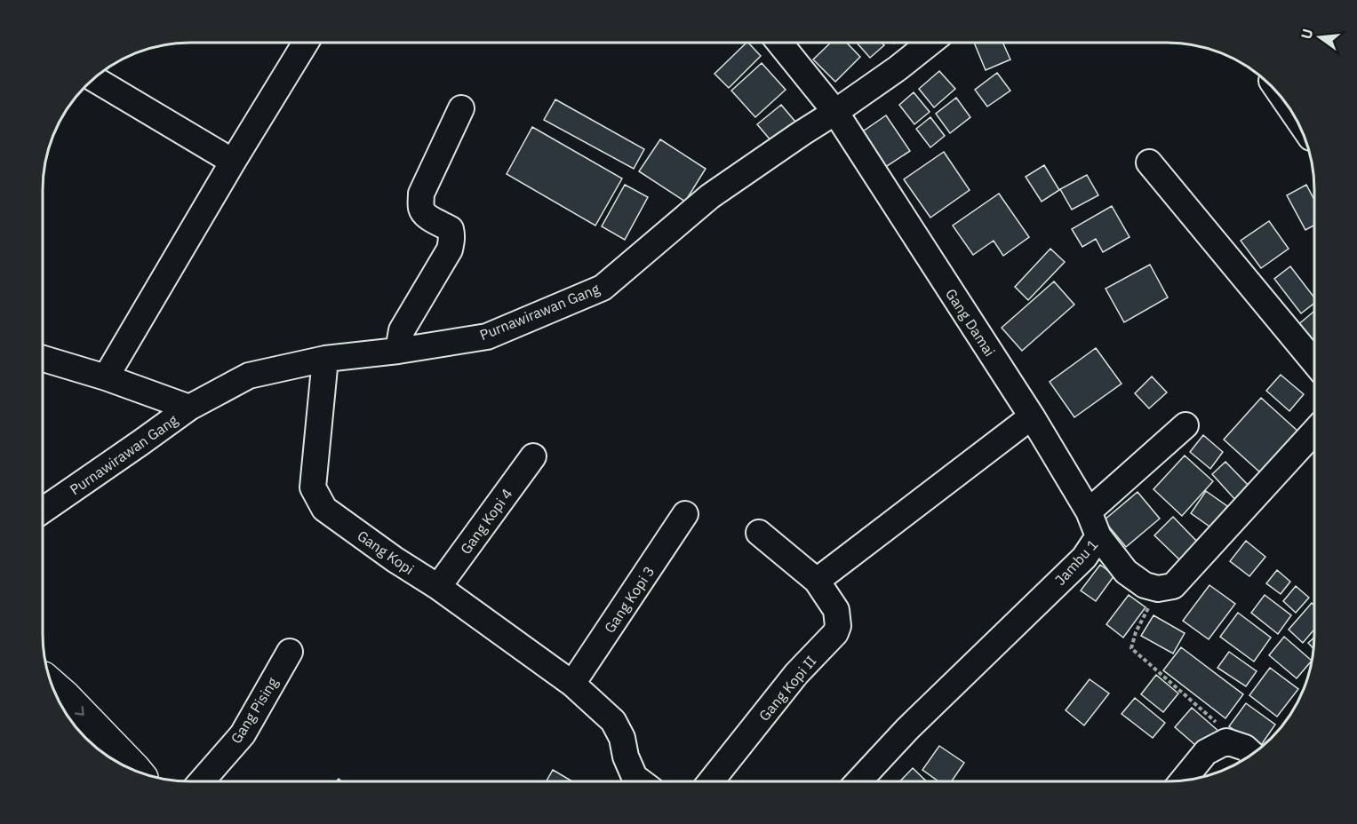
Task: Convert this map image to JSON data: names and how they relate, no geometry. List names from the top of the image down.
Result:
{
  "streets": {
    "street": [
      "Purnawirawan Gang",
      "Gang Damai",
      "Gang Kopi 4",
      "Gang Kopi",
      "Jambu 1",
      "Gang Kopi 3",
      "Gang Kopi II",
      "Gang Pising"
    ]
  },
  "crossings": [
    ["Purnawirawan Gang", "Gang Damai"],
    ["Purnawirawan Gang", "Gang Kopi"],
    ["Gang Damai", "Jambu 1"],
    ["Gang Kopi 4", "Gang Kopi"],
    ["Gang Kopi", "Gang Kopi 3"]
  ],
  "north": "left"
}
